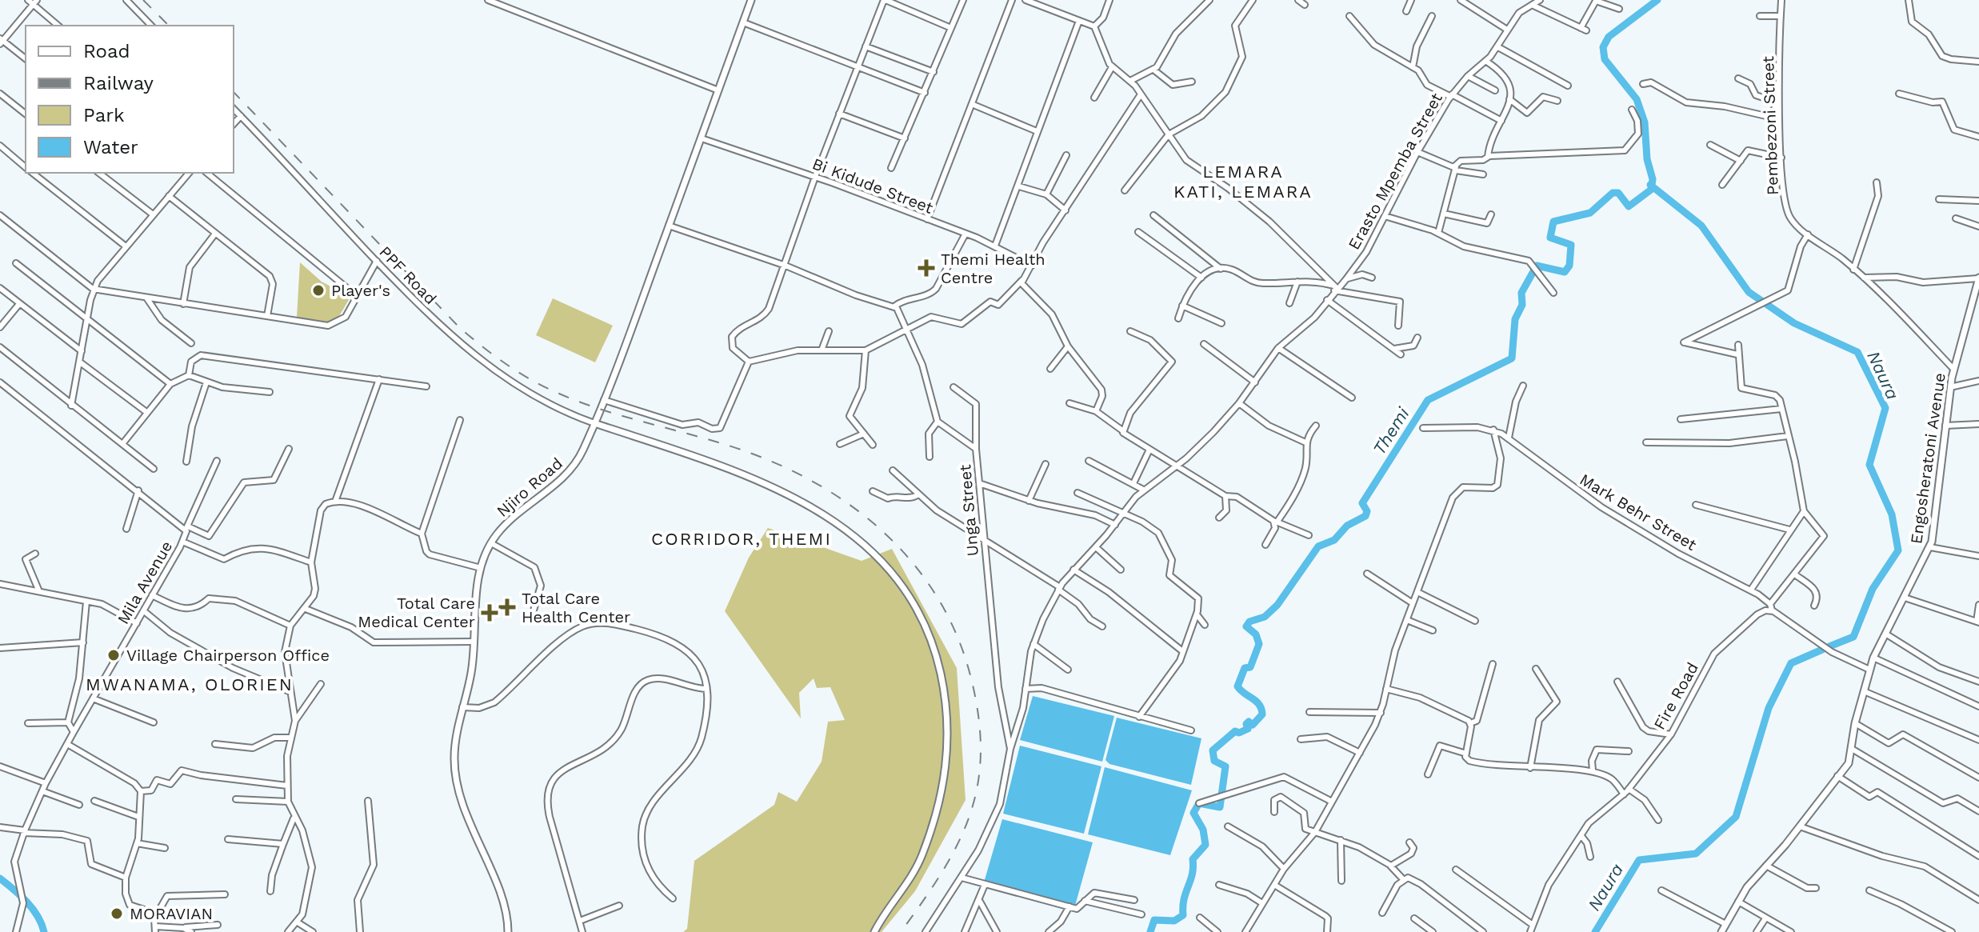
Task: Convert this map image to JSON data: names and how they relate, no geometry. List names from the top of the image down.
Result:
{
  "streets": {
    "street": [
      "Pembezoni Street",
      "Erasto Mpemba Street",
      "Bi Kidude Street",
      "PPF Road",
      "Engosheratoni Avenue",
      "Njiro Road",
      "Unga Street",
      "Mark Behr Street",
      "Mila Avenue",
      "Fire Road"
    ]
  },
  "crossings": [
    ["Pembezoni Street", "Engosheratoni Avenue"],
    ["Erasto Mpemba Street", "Unga Street"],
    ["Bi Kidude Street", "Njiro Road"],
    ["PPF Road", "Njiro Road"]
  ],
  "districts": ["LEMARA KATI, LEMARA", "CORRIDOR, THEMI", "MWANAMA, OLORIEN"],
  "water": ["Naura", "Themi"],
  "places": {
    "health": ["Themi Health Centre", "Total Care Health Center", "Total Care Medical Center"],
    "other": ["Player's", "Village Chairperson Office", "MORAVIAN"]
  },
  "legend": [
    "Road",
    "Railway",
    "Park",
    "Water"
  ]
}
